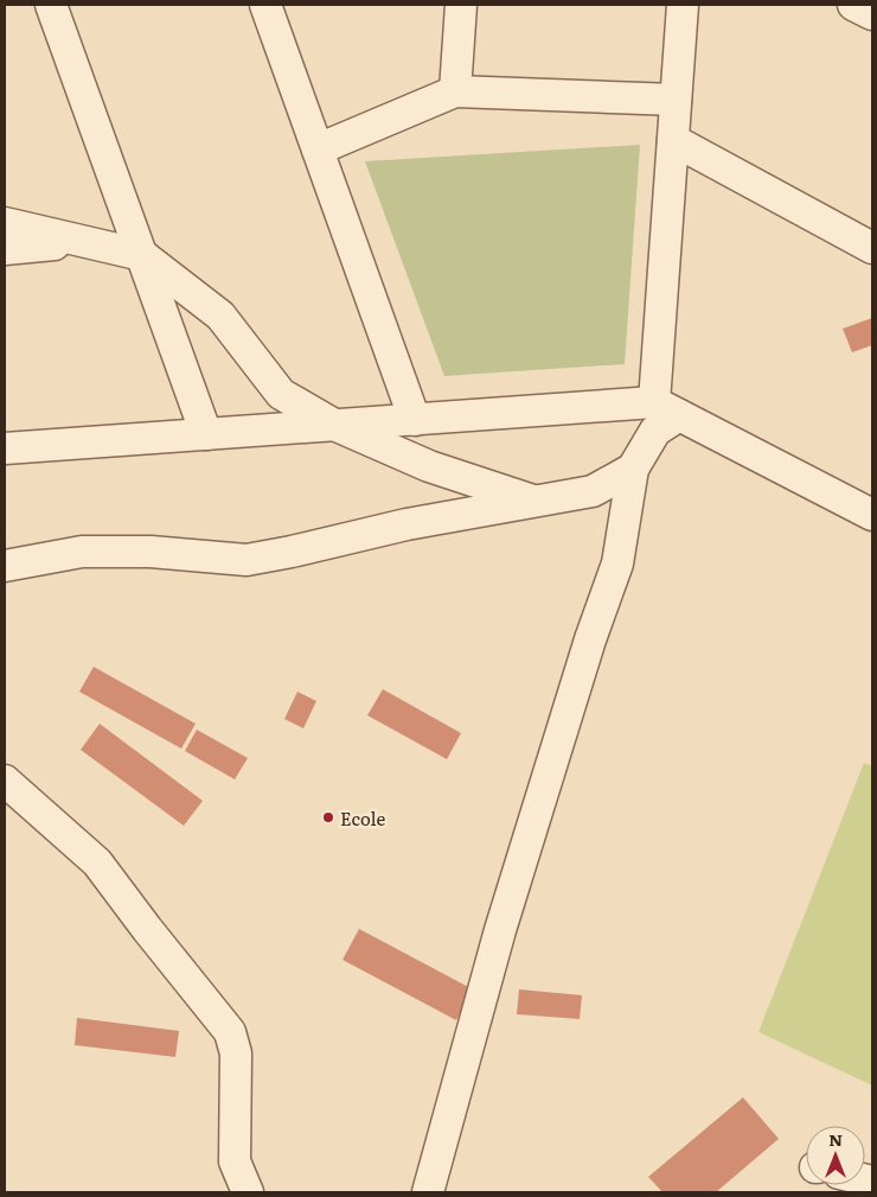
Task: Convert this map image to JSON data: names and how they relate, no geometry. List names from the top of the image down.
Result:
{
  "places": ["Ecole"],
  "north": "top"
}
